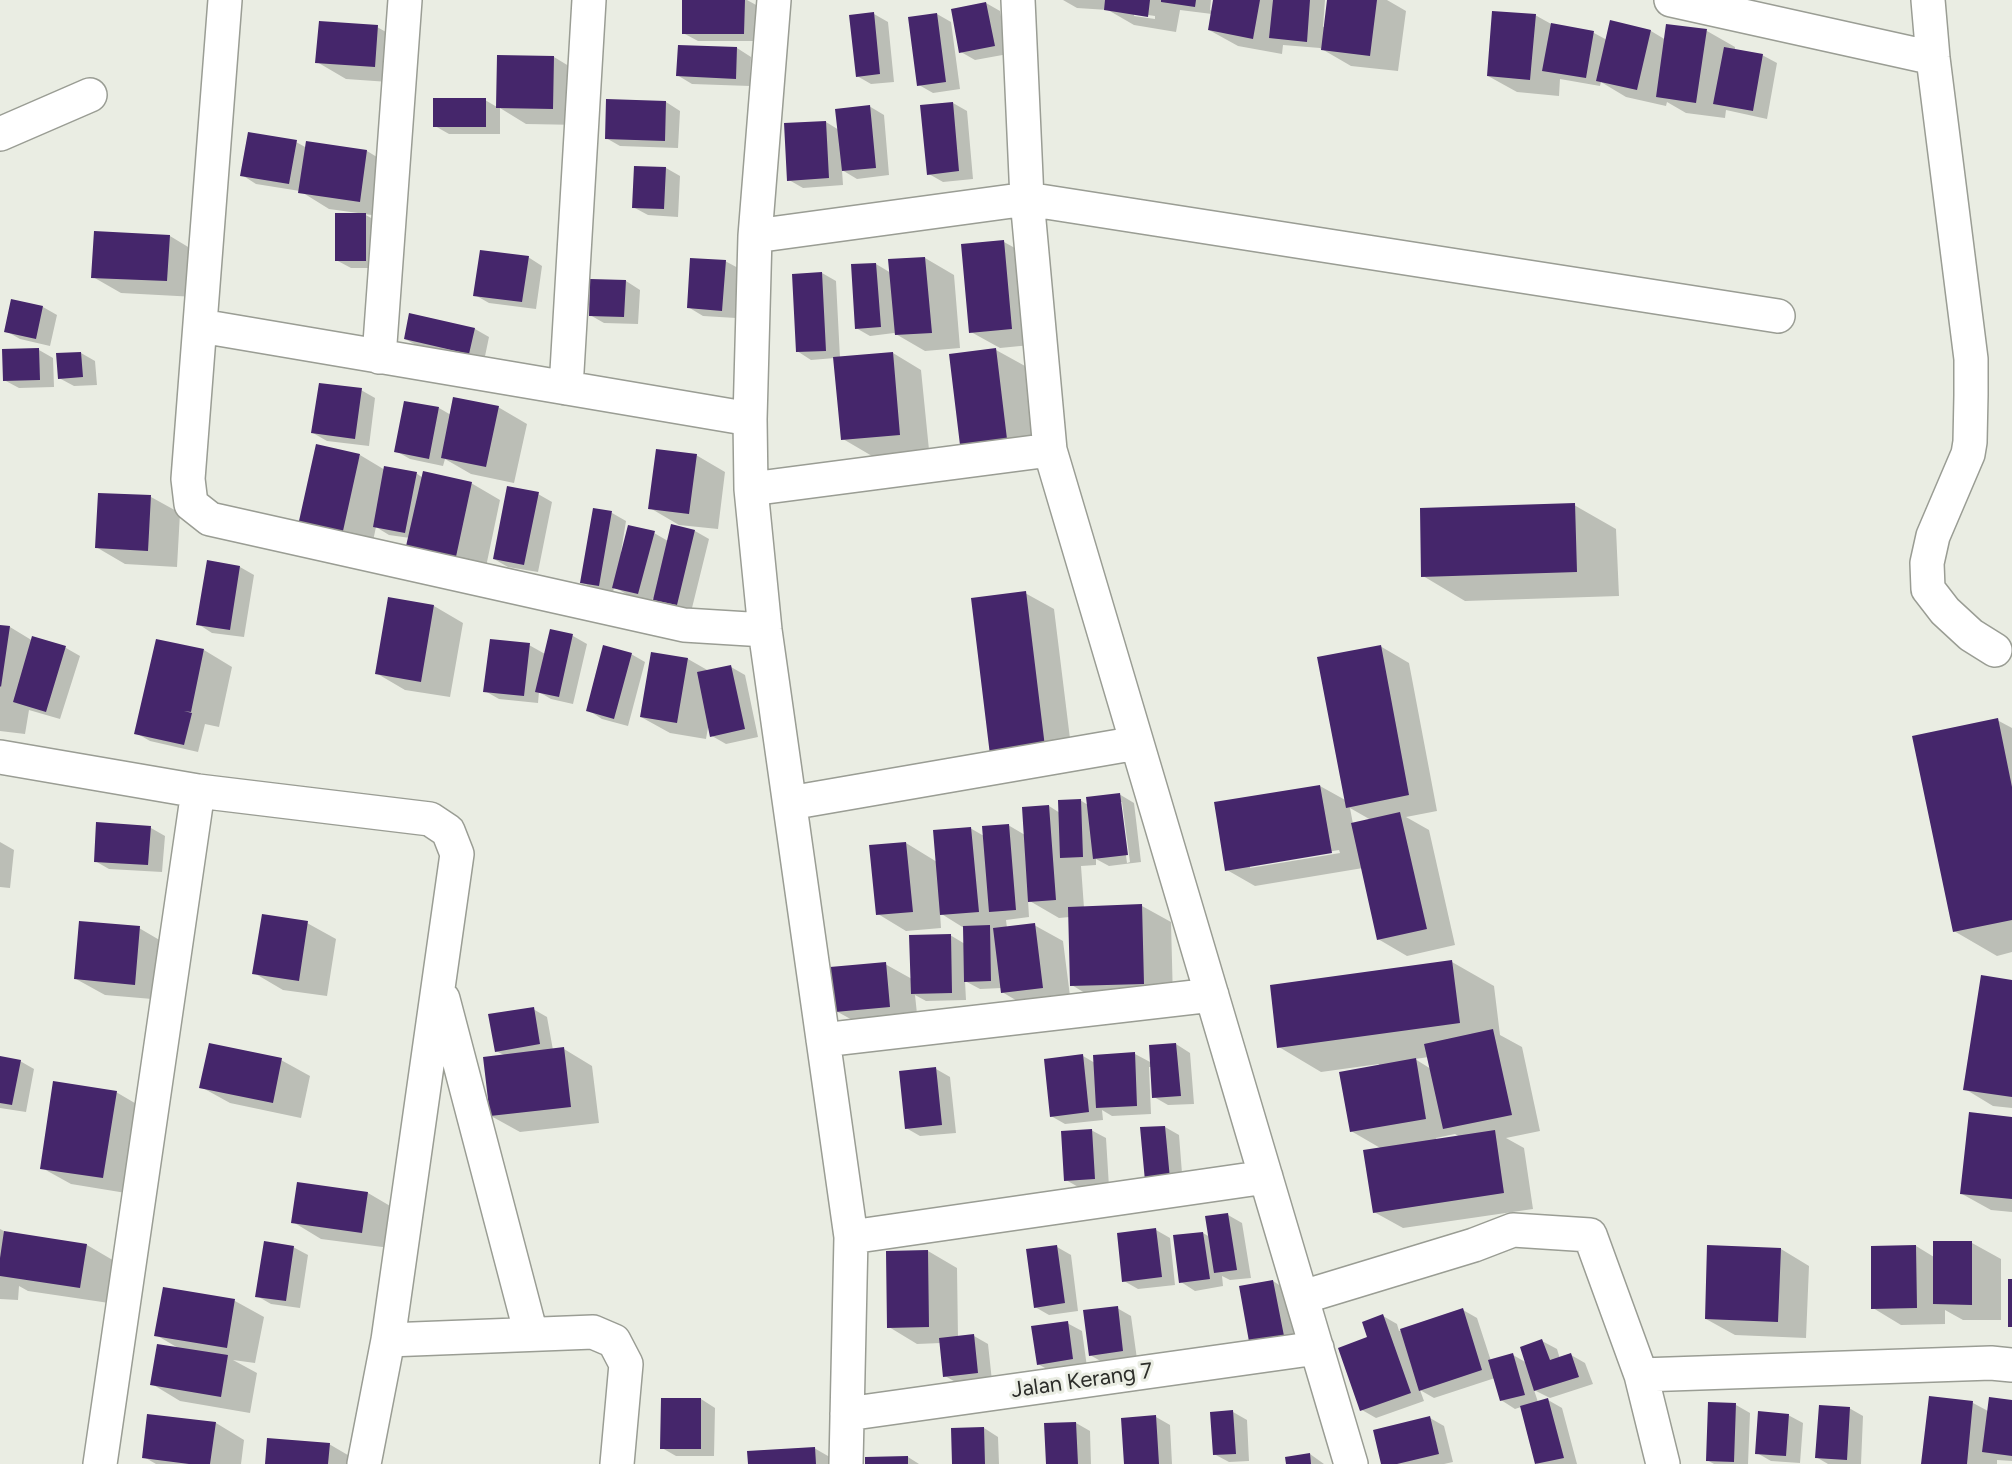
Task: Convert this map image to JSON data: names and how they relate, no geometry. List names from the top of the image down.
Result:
{
  "streets": {
    "street": ["Jalan Kerang 7"]
  }
}
